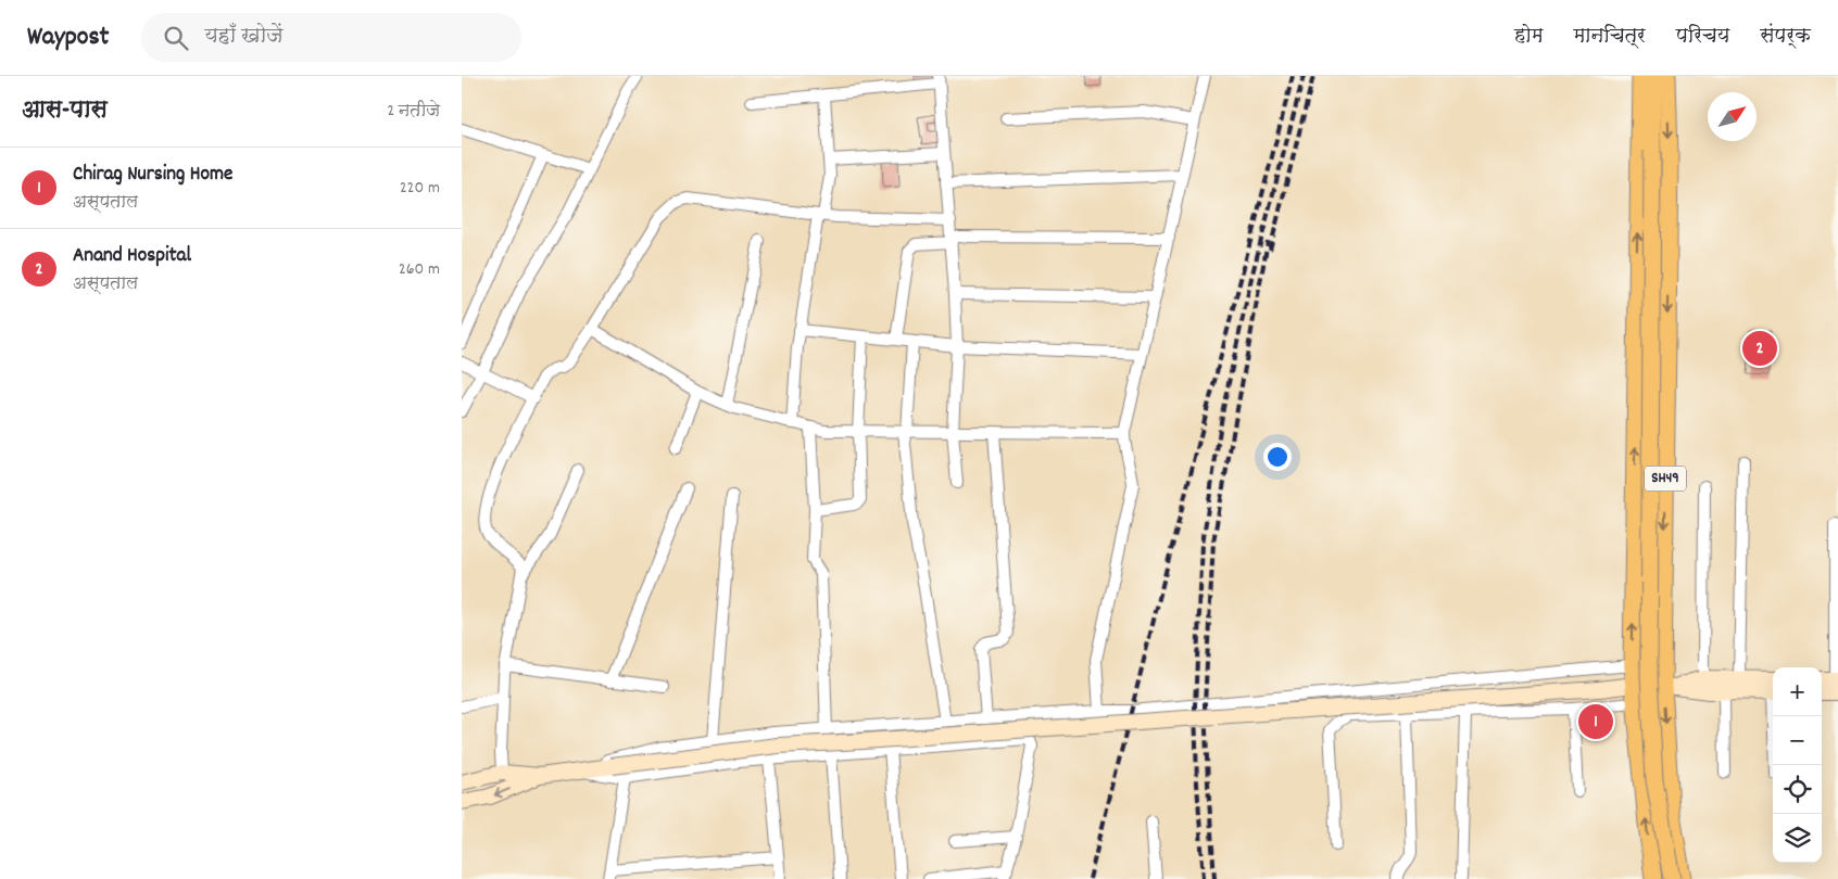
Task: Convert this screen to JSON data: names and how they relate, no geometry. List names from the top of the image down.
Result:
{
  "streets": {
    "main road": ["SH49"]
  },
  "north": "top right",
  "page": {
    "header": "Waypost",
    "search": "यहाँ खोजें",
    "nav": [
      "होम",
      "मानचित्र",
      "परिचय",
      "संपर्क"
    ],
    "heading": ["आस-पास", "2 नतीजे"],
    "list": [
      {
        "mark": "1",
        "name": "Chirag Nursing Home",
        "note": "अस्पताल",
        "value": "220 m"
      },
      {
        "mark": "2",
        "name": "Anand Hospital",
        "note": "अस्पताल",
        "value": "260 m"
      }
    ],
    "pins": ["2", "1"],
    "map_buttons": ["+", "−"]
  }
}
